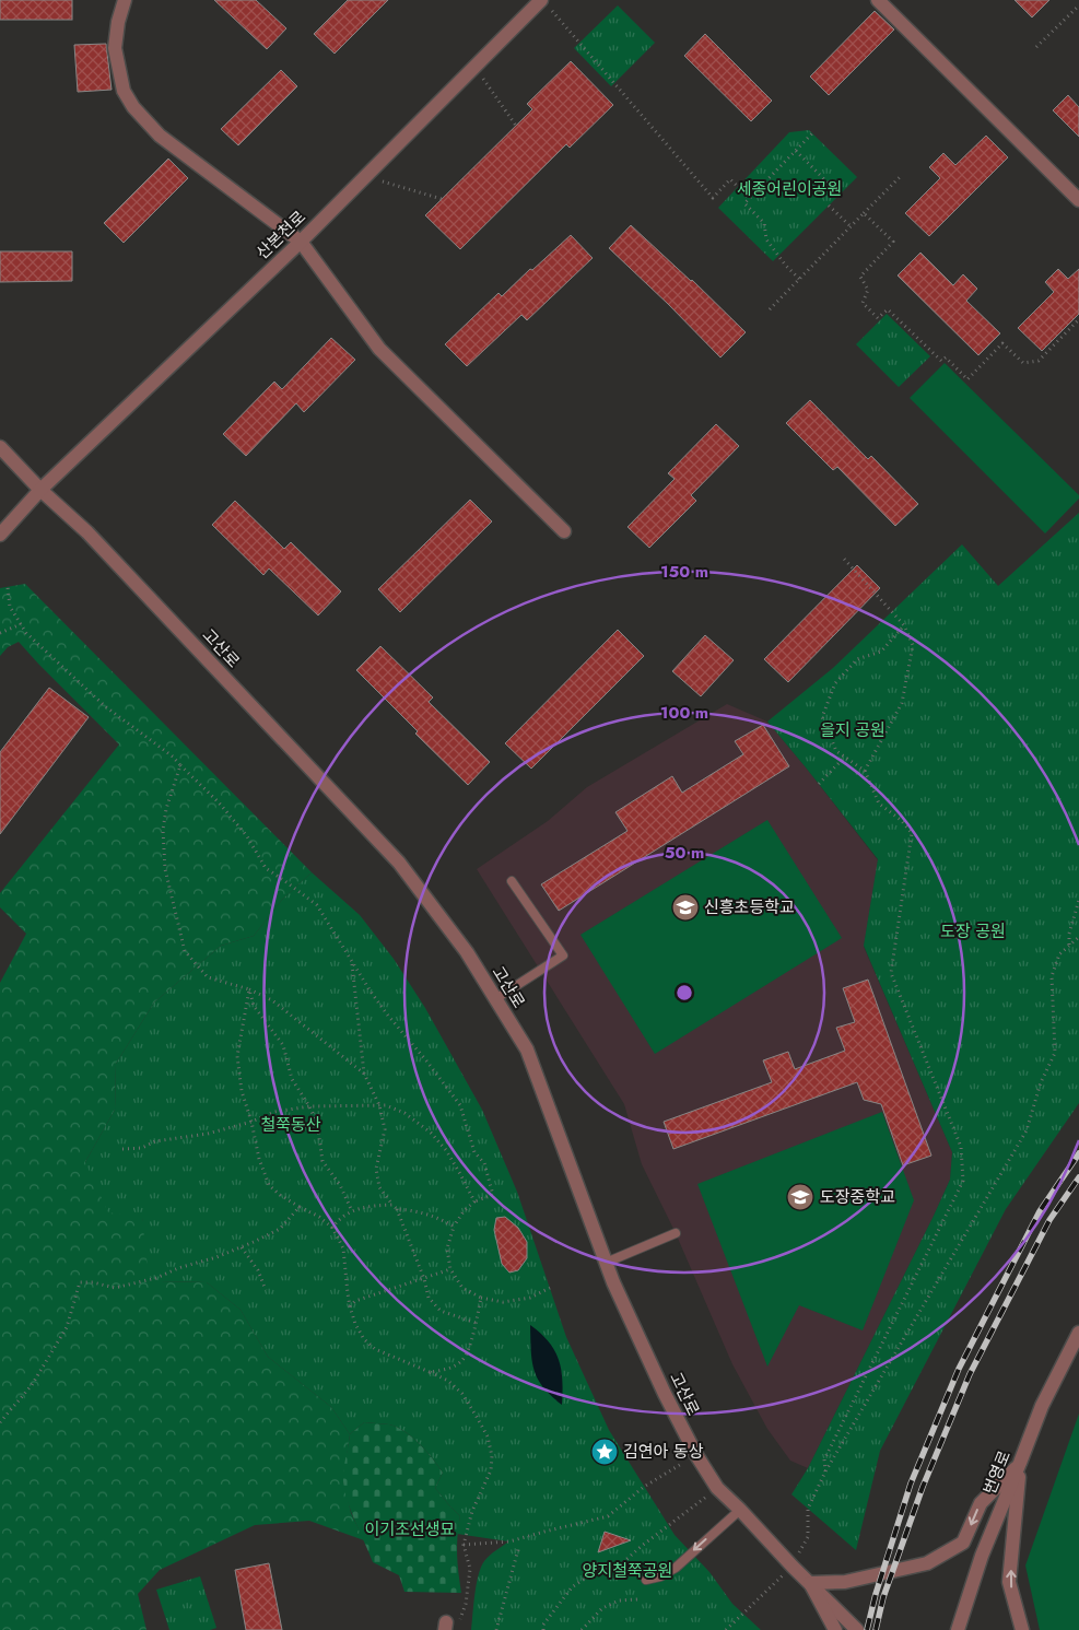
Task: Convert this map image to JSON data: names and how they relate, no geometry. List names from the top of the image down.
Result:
{
  "streets": {
    "street": ["산본천로", "고산로", "번영로"]
  },
  "crossings": [
    ["산본천로", "고산로"]
  ],
  "parks": [
    "세종어린이공원",
    "을지 공원",
    "도장 공원",
    "철쭉동산",
    "이기조선생묘",
    "양지철쭉공원"
  ],
  "places": {
    "school or university": ["신흥초등학교", "도장중학교"],
    "place": ["김연아 동상"]
  },
  "rings": ["150 m", "100 m", "50 m"]
}
